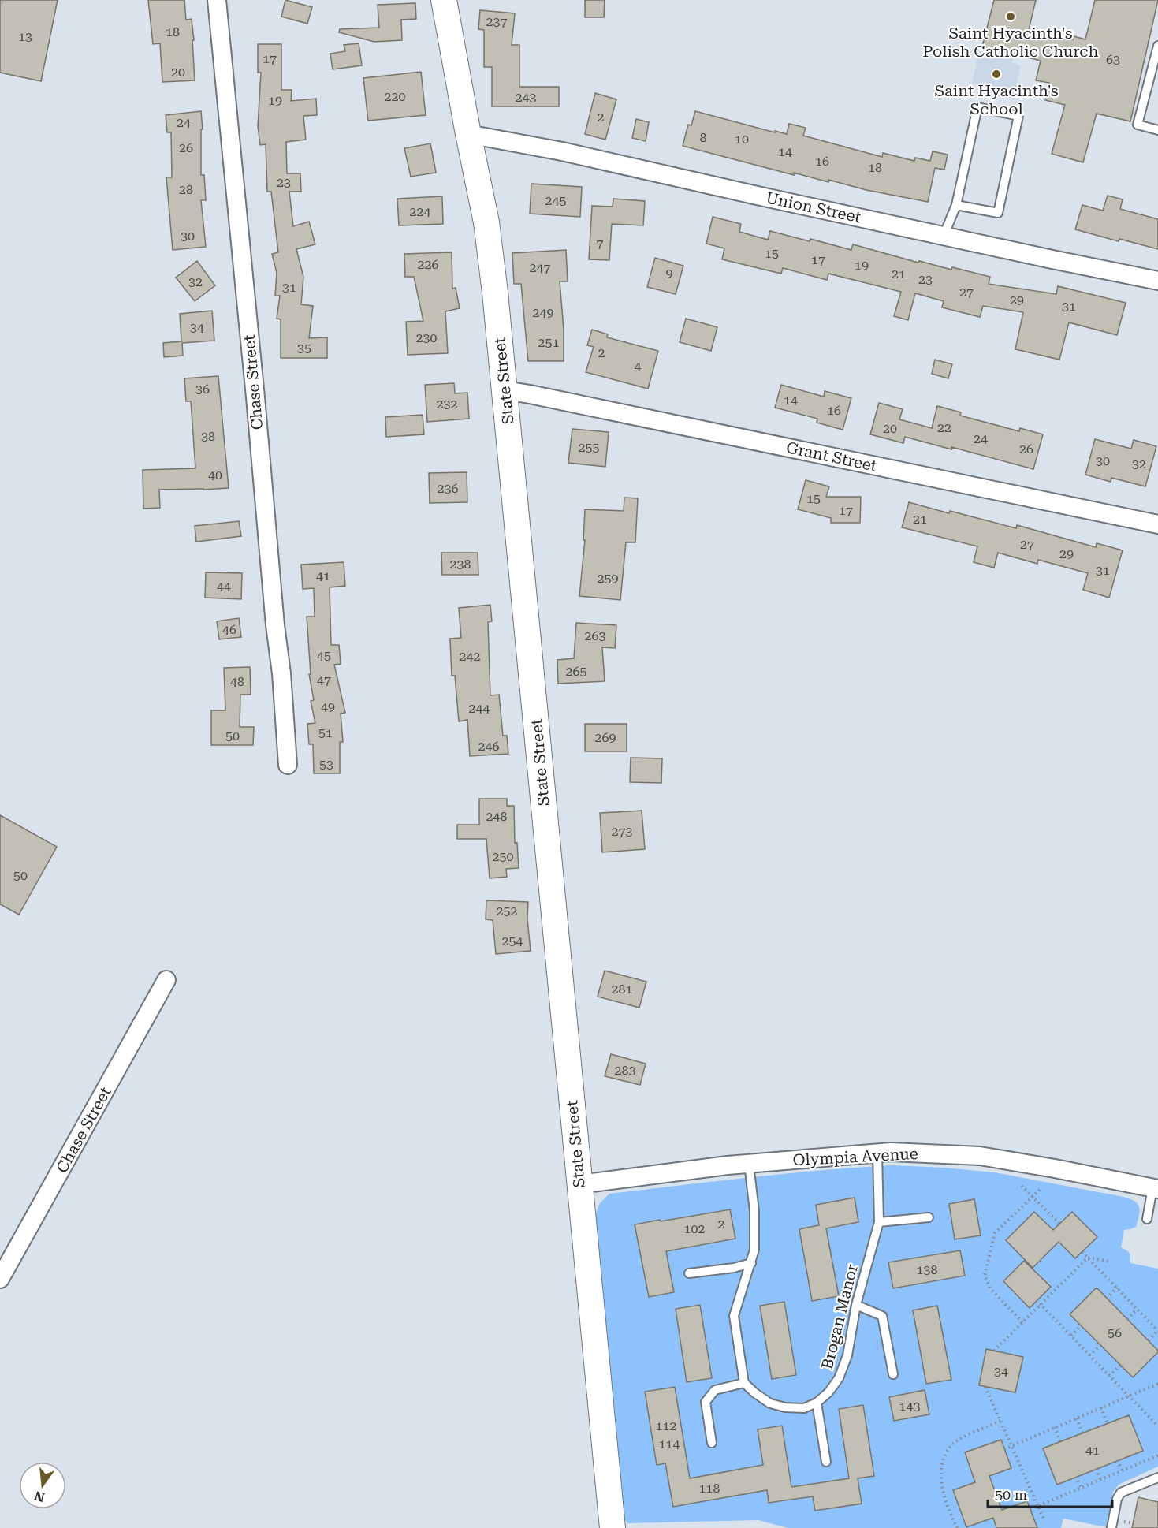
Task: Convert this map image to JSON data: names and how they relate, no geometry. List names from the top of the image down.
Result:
{
  "streets": {
    "main road": ["State Street"],
    "street": [
      "Union Street",
      "Chase Street",
      "Grant Street",
      "Olympia Avenue"
    ],
    "lane": ["Brogan Manor"]
  },
  "crossings": [
    ["Union Street", "State Street"],
    ["State Street", "Grant Street"],
    ["State Street", "Olympia Avenue"],
    ["Olympia Avenue", "Brogan Manor"]
  ],
  "places": ["Saint Hyacinth's Polish Catholic Church", "Saint Hyacinth's School"],
  "house_numbers": [
    "237",
    "18",
    "13",
    "17",
    "63",
    "20",
    "220",
    "243",
    "19",
    "2",
    "24",
    "8",
    "10",
    "26",
    "14",
    "16",
    "18",
    "23",
    "28",
    "245",
    "224",
    "30",
    "7",
    "15",
    "17",
    "226",
    "19",
    "247",
    "9",
    "21",
    "23",
    "32",
    "31",
    "27",
    "29",
    "31",
    "249",
    "34",
    "230",
    "251",
    "35",
    "2",
    "4",
    "36",
    "14",
    "232",
    "16",
    "22",
    "20",
    "38",
    "24",
    "255",
    "26",
    "30",
    "32",
    "40",
    "236",
    "15",
    "17",
    "21",
    "27",
    "29",
    "238",
    "31",
    "41",
    "259",
    "44",
    "46",
    "263",
    "45",
    "242",
    "265",
    "47",
    "48",
    "49",
    "244",
    "51",
    "50",
    "269",
    "246",
    "53",
    "248",
    "273",
    "250",
    "50",
    "252",
    "254",
    "281",
    "283",
    "2",
    "102",
    "138",
    "56",
    "34",
    "143",
    "112",
    "114",
    "41",
    "118"
  ],
  "scale_bar": "50 m",
  "north": "bottom"
}
